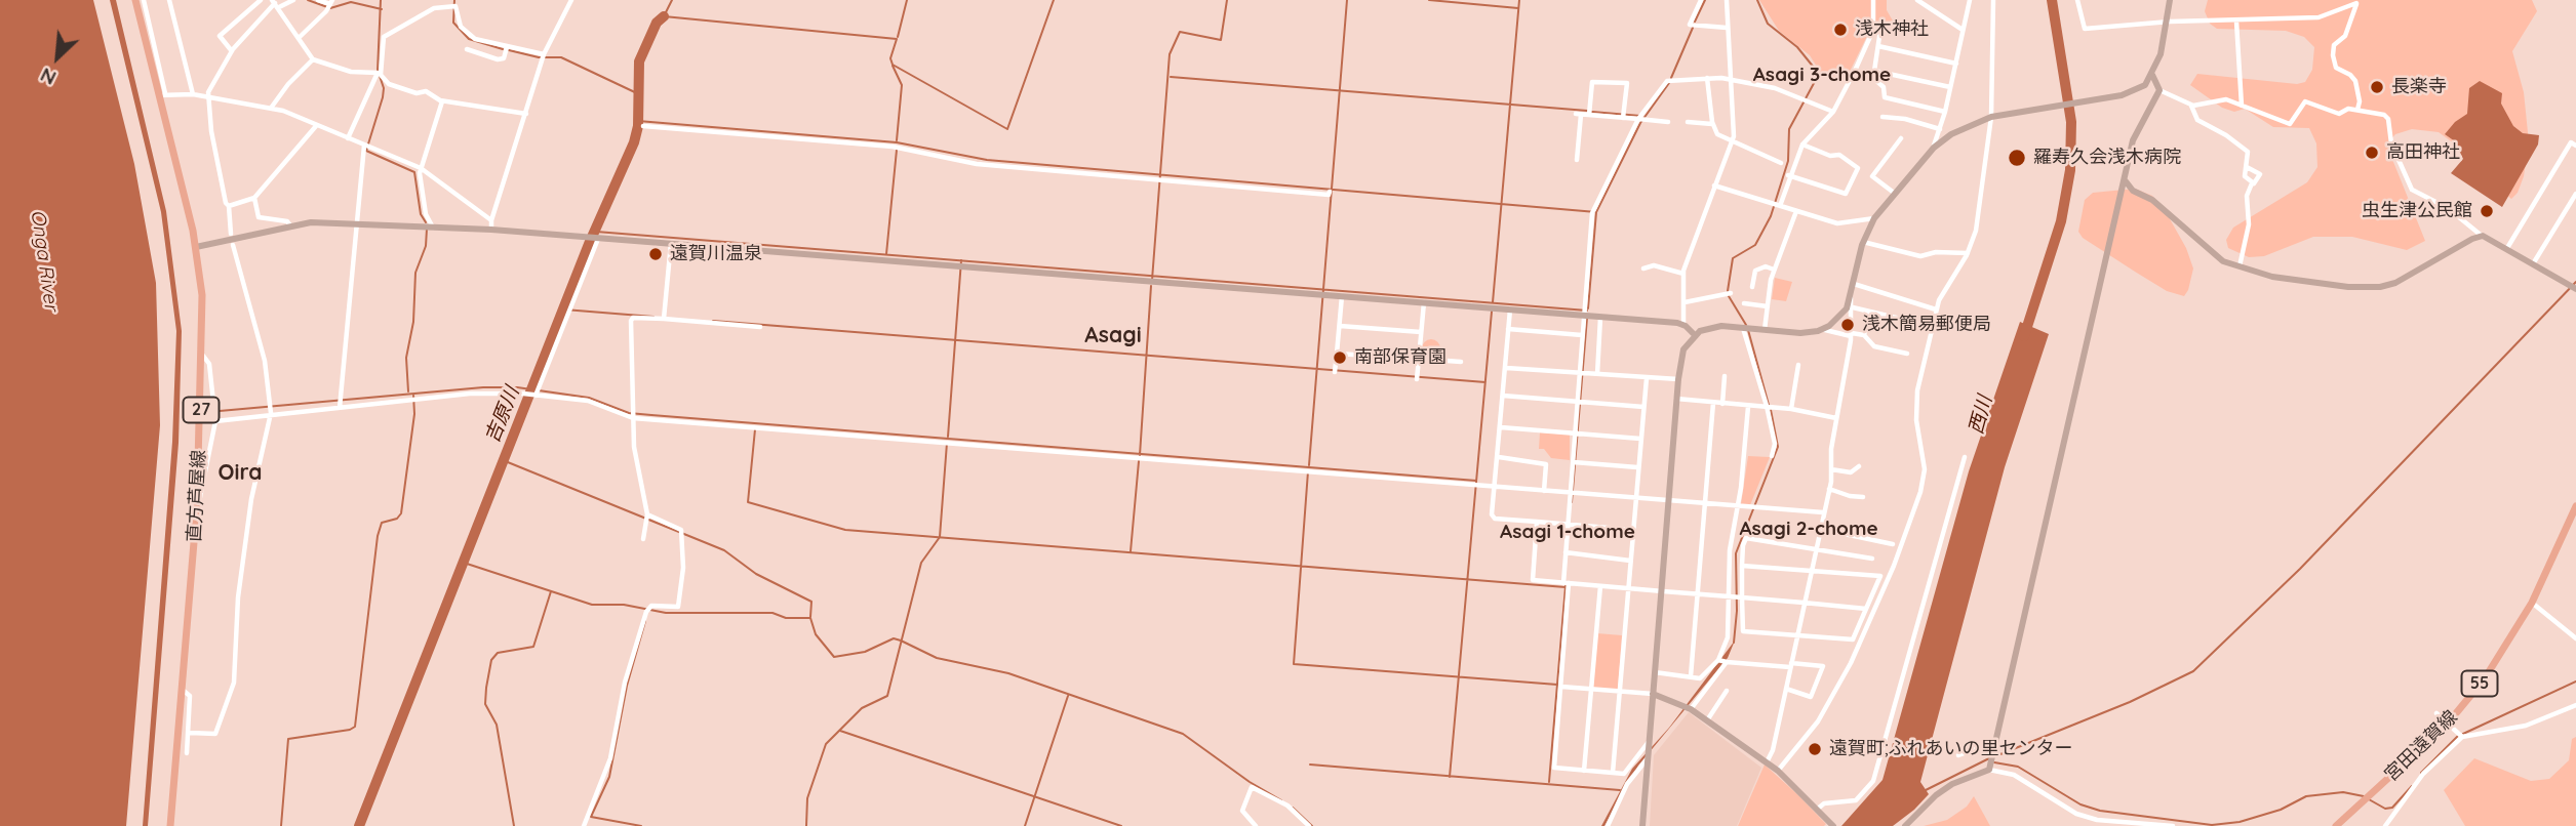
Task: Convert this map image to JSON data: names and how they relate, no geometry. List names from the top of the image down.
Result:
{
  "streets": {
    "main road": [
      "27",
      "直方芦屋線",
      "55",
      "宮田遠賀線"
    ]
  },
  "districts": [
    "Asagi 3-chome",
    "Asagi",
    "Oira",
    "Asagi 2-chome",
    "Asagi 1-chome"
  ],
  "water": ["Onga River", "吉原川", "西川"],
  "places": [
    "浅木神社",
    "長楽寺",
    "高田神社",
    "羅寿久会浅木病院",
    "虫生津公民館",
    "遠賀川温泉",
    "浅木簡易郵便局",
    "南部保育園",
    "遠賀町;ふれあいの里センター"
  ],
  "north": "bottom left"
}
